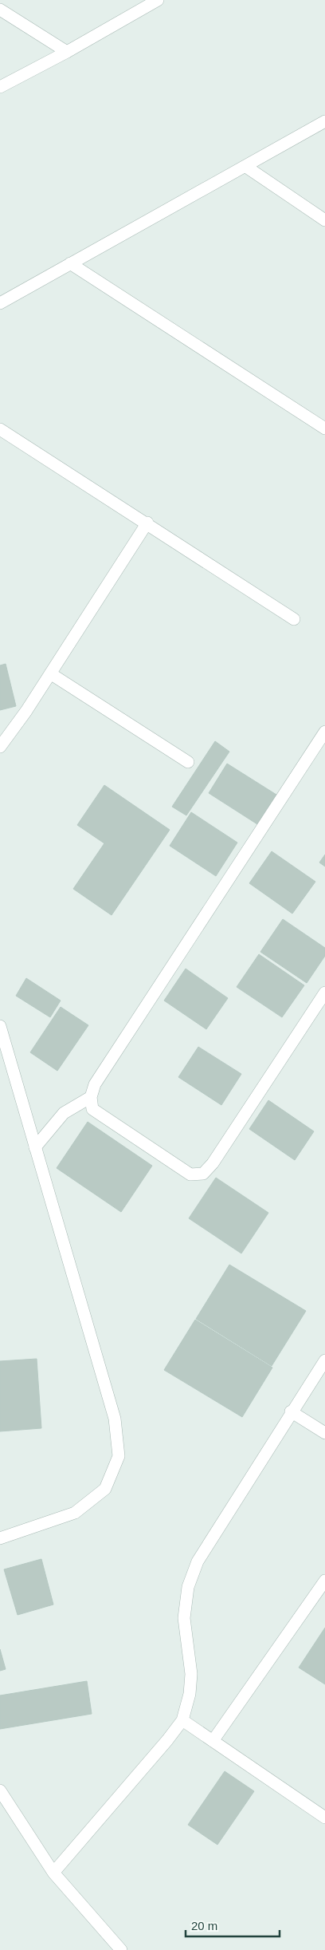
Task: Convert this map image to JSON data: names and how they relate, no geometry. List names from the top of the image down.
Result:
{
  "scale_bar": "20 m"
}
